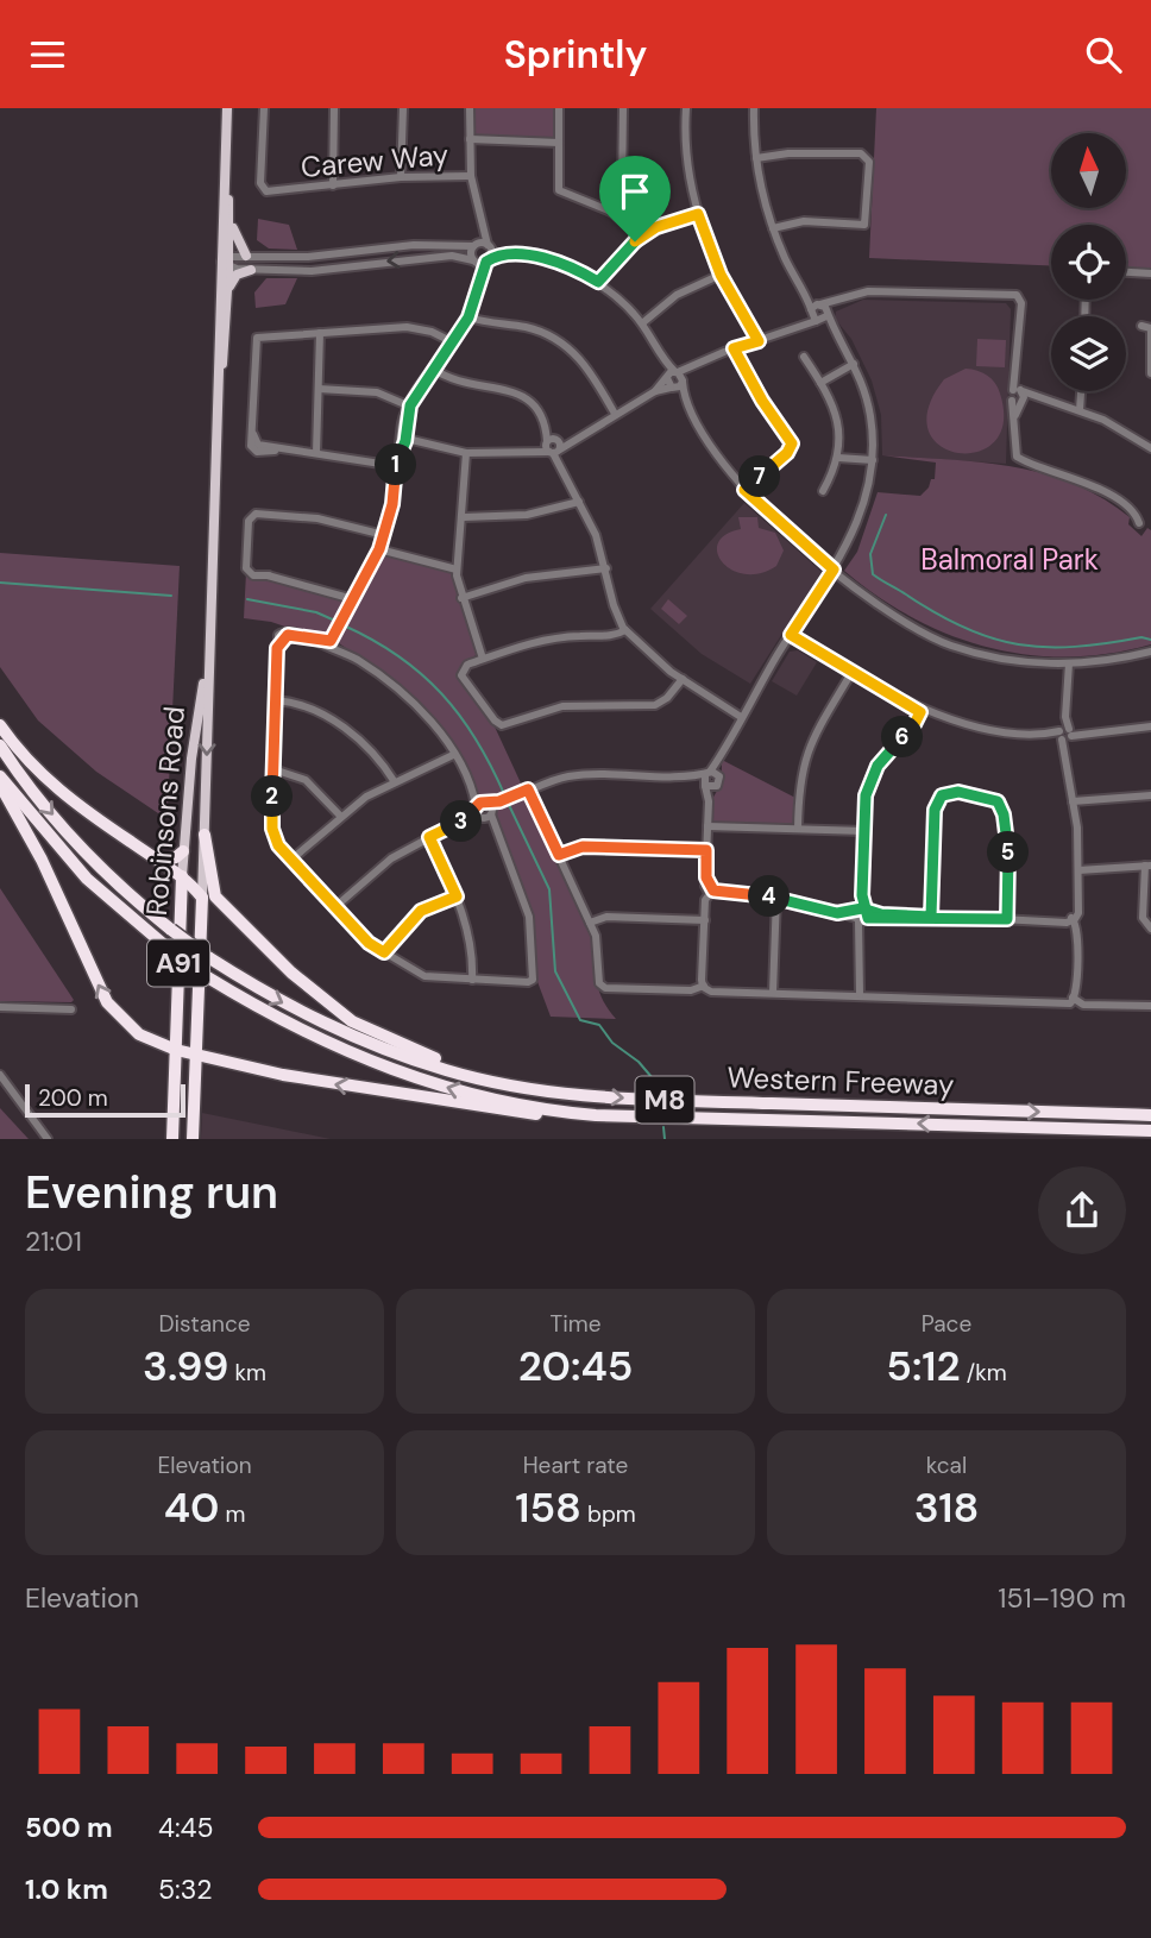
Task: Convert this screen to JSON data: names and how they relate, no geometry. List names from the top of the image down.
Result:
{
  "streets": {
    "highway": [
      "Robinsons Road",
      "A91",
      "Western Freeway",
      "M8"
    ],
    "street": ["Carew Way"]
  },
  "parks": ["Balmoral Park"],
  "scale_bar": "200 m",
  "north": "top",
  "page": {
    "header": "Sprintly",
    "pins": [
      "1",
      "7",
      "6",
      "2",
      "3",
      "5",
      "4"
    ],
    "scale": "200 m",
    "heading": ["Evening run", "21:01"],
    "stats": [
      ["Distance", "3.99 km"],
      ["Time", "20:45"],
      ["Pace", "5:12 /km"],
      ["Elevation", "40 m"],
      ["Heart rate", "158 bpm"],
      ["kcal", "318"]
    ],
    "chart": ["Elevation", "151–190 m"],
    "list": [
      {
        "name": "500 m",
        "note": "4:45"
      },
      {
        "name": "1.0 km",
        "note": "5:32"
      }
    ]
  }
}
